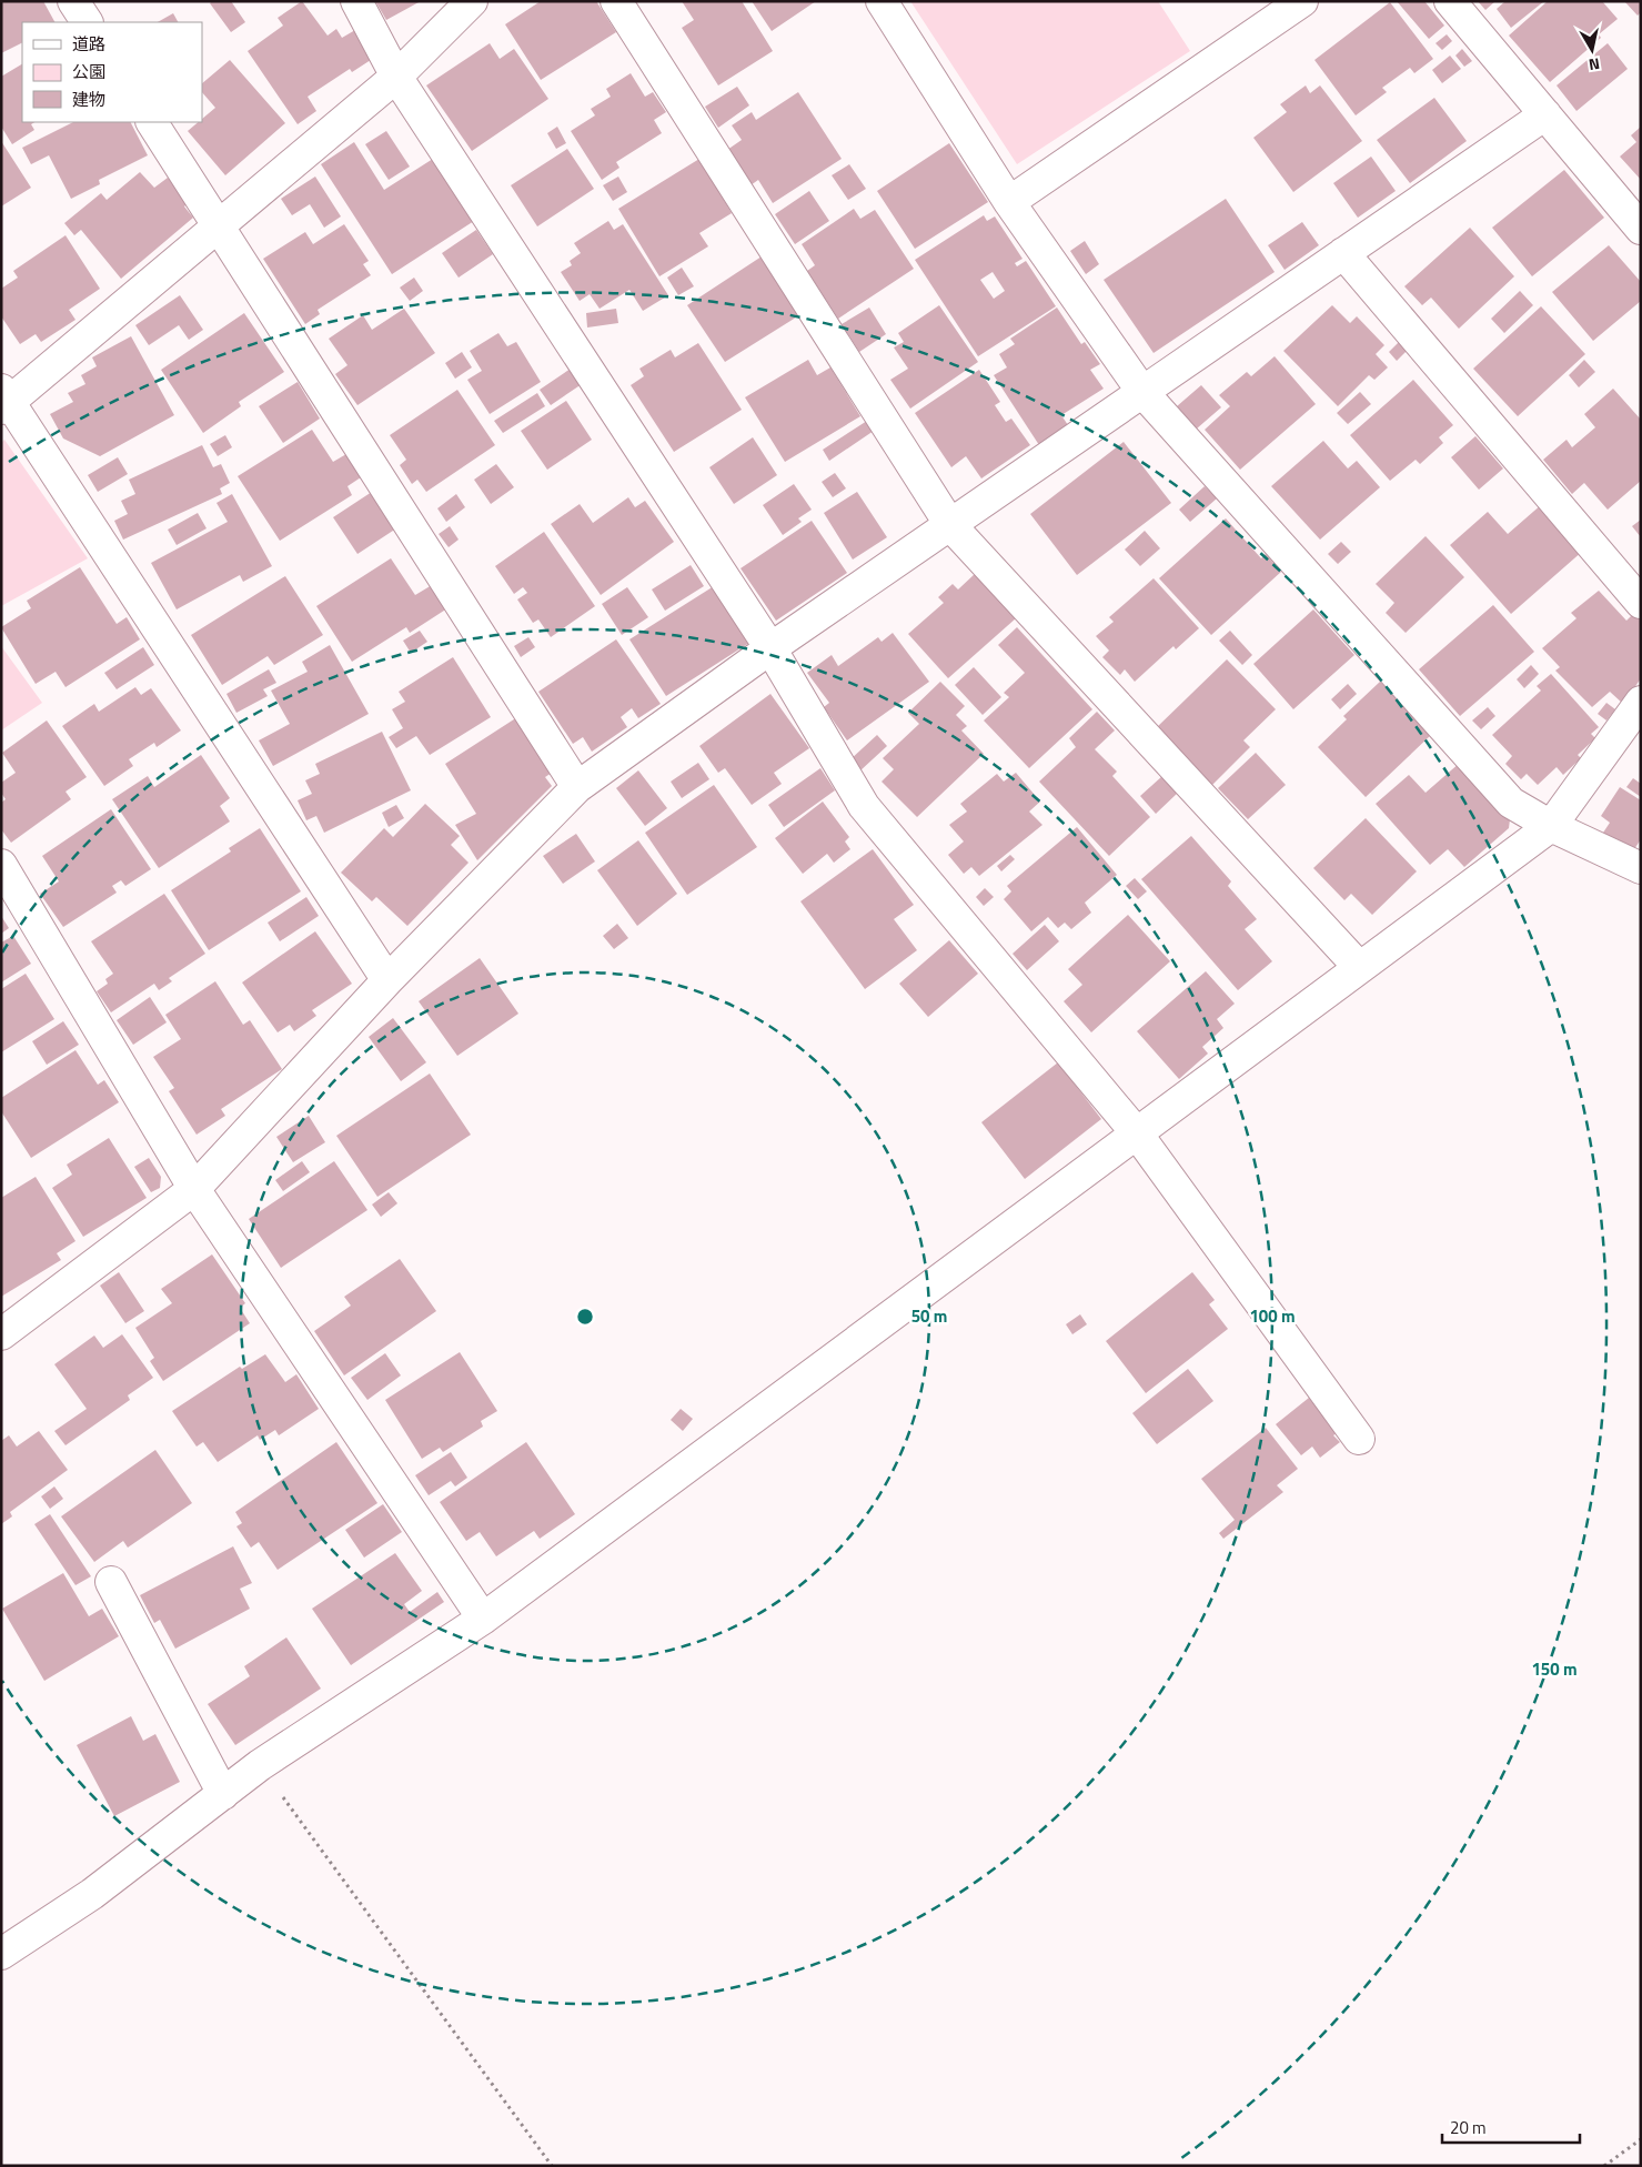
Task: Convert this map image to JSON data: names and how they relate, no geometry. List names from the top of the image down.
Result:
{
  "legend": ["道路", "公園", "建物"],
  "scale_bar": "20 m",
  "north": "bottom",
  "rings": ["50 m", "100 m", "150 m"]
}
